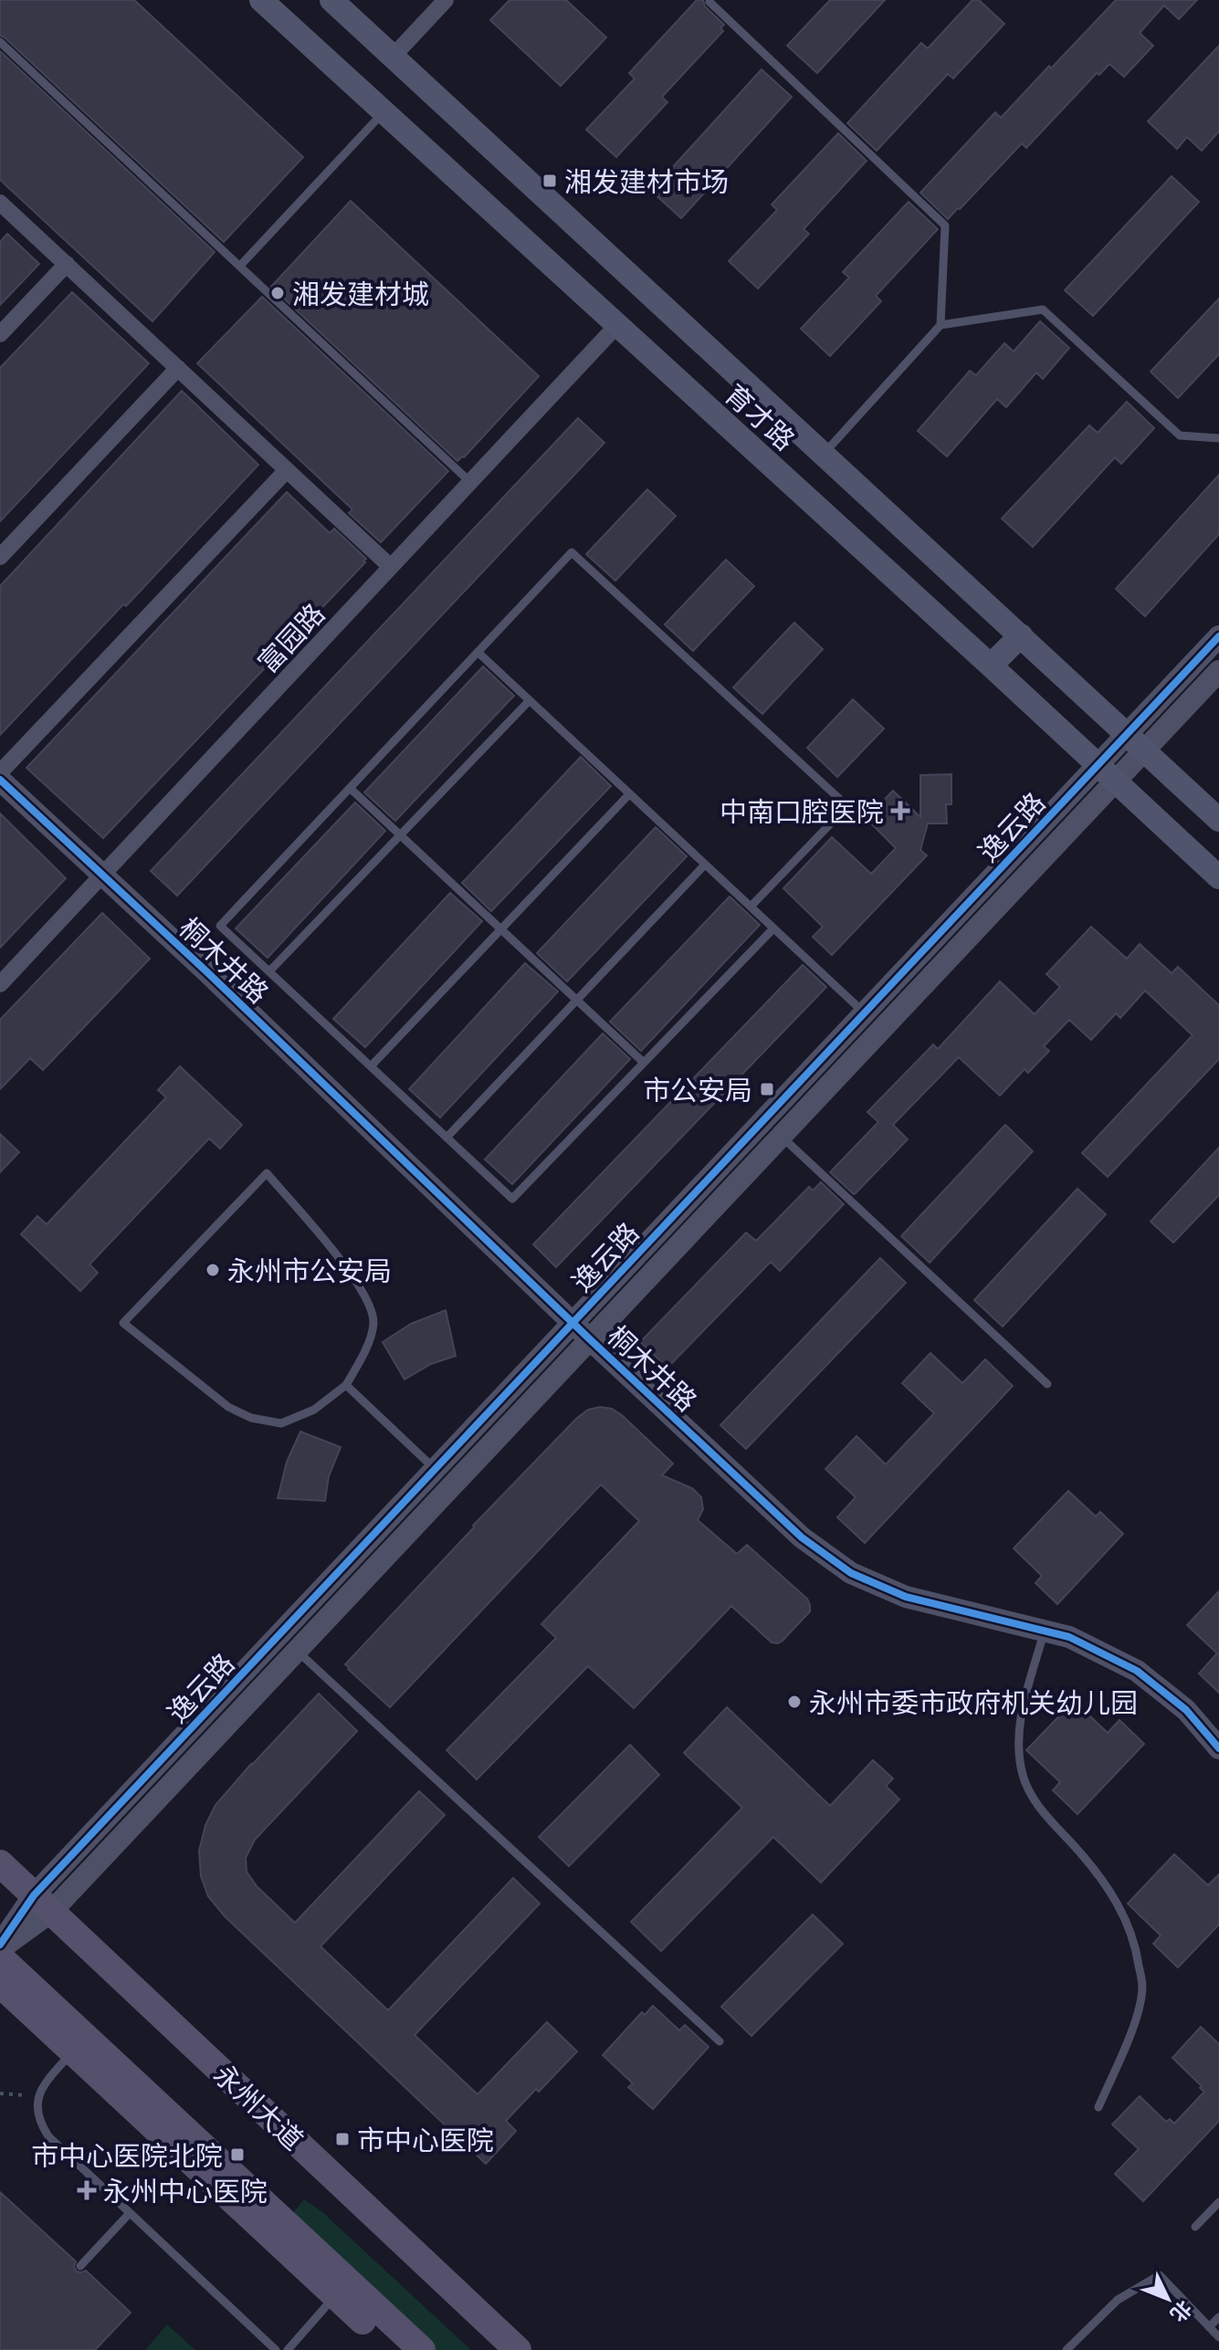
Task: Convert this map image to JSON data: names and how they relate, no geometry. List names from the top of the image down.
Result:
{
  "streets": {
    "main road": ["育才路", "永州大道"],
    "street": ["富园路", "逸云路", "桐木井路"]
  },
  "crossings": [
    ["育才路", "富园路"],
    ["育才路", "逸云路"],
    ["富园路", "桐木井路"],
    ["逸云路", "桐木井路"],
    ["逸云路", "永州大道"]
  ],
  "places": {
    "transit": [
      "湘发建材市场",
      "市公安局",
      "市中心医院",
      "市中心医院北院"
    ],
    "other": ["湘发建材城", "永州市公安局", "永州市委市政府机关幼儿园"],
    "health": ["中南口腔医院", "永州中心医院"]
  },
  "north": "bottom right"
}
